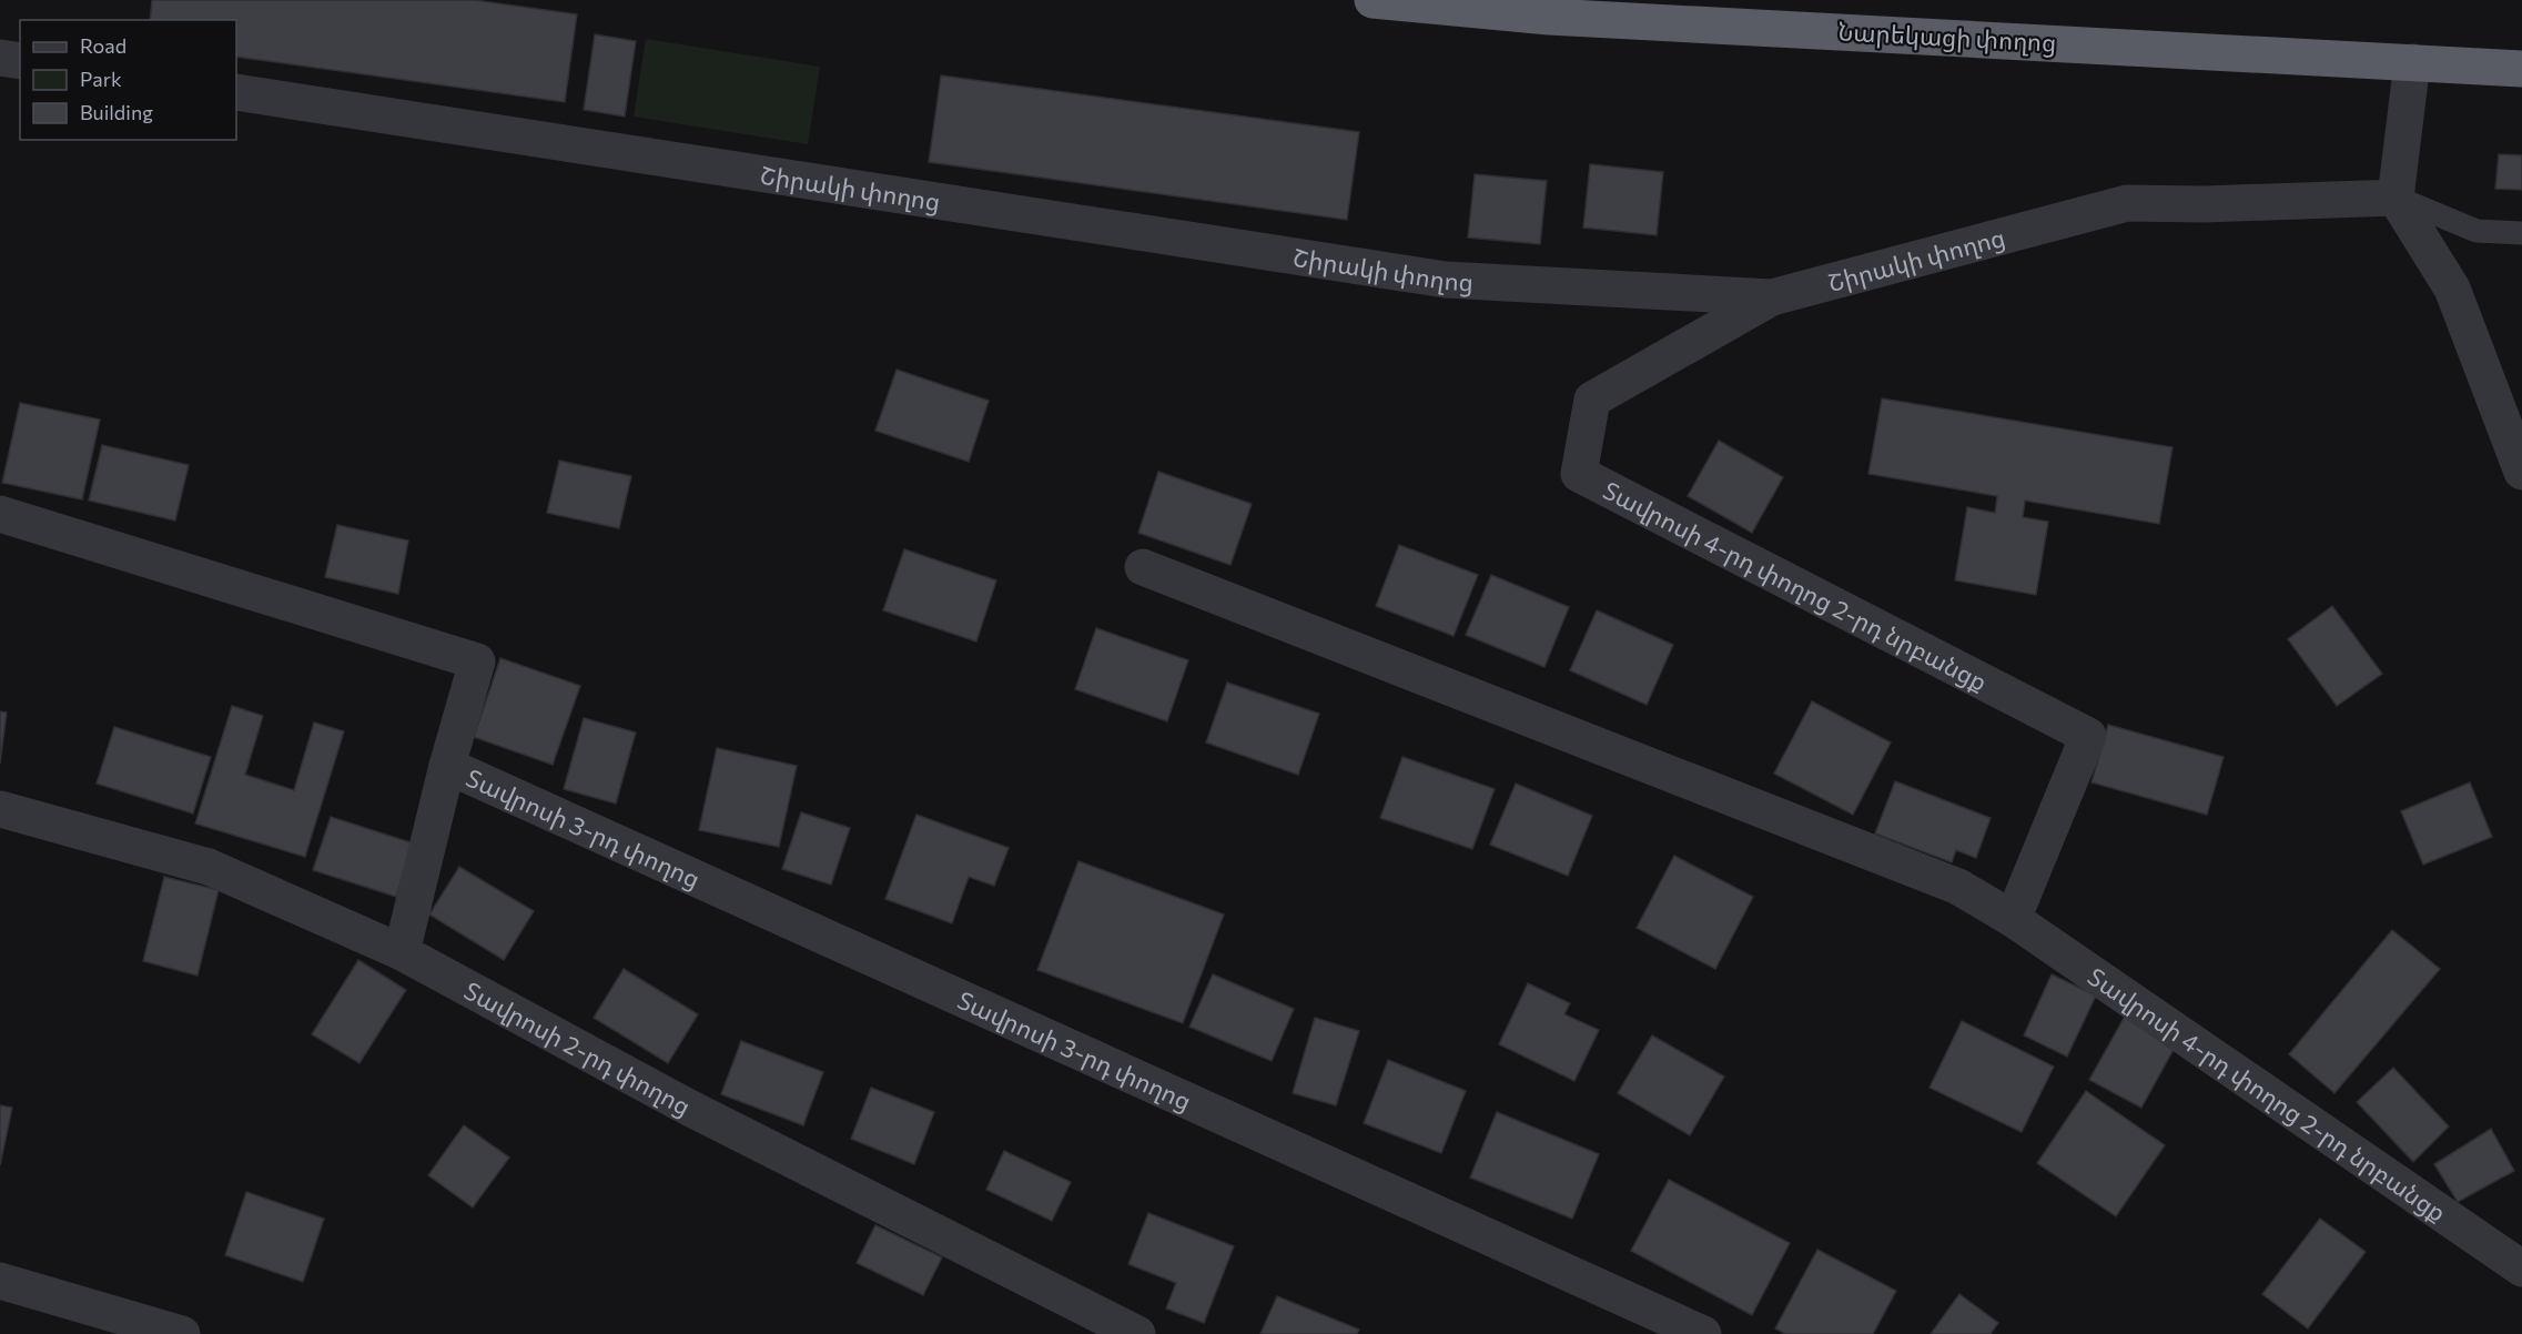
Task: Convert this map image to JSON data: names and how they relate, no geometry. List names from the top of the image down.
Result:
{
  "streets": {
    "highway": ["Նարեկացի փողոց"],
    "street": [
      "Շիրակի փողոց",
      "Տավրոսի 4-րդ փողոց 2-րդ նրբանցք",
      "Տավրոսի 3-րդ փողոց",
      "Տավրոսի 2-րդ փողոց"
    ]
  },
  "crossings": [
    ["Շիրակի փողոց", "Տավրոսի 4-րդ փողոց 2-րդ նրբանցք"],
    ["Տավրոսի 3-րդ փողոց", "Տավրոսի 2-րդ փողոց"]
  ],
  "legend": ["Road", "Park", "Building"]
}
